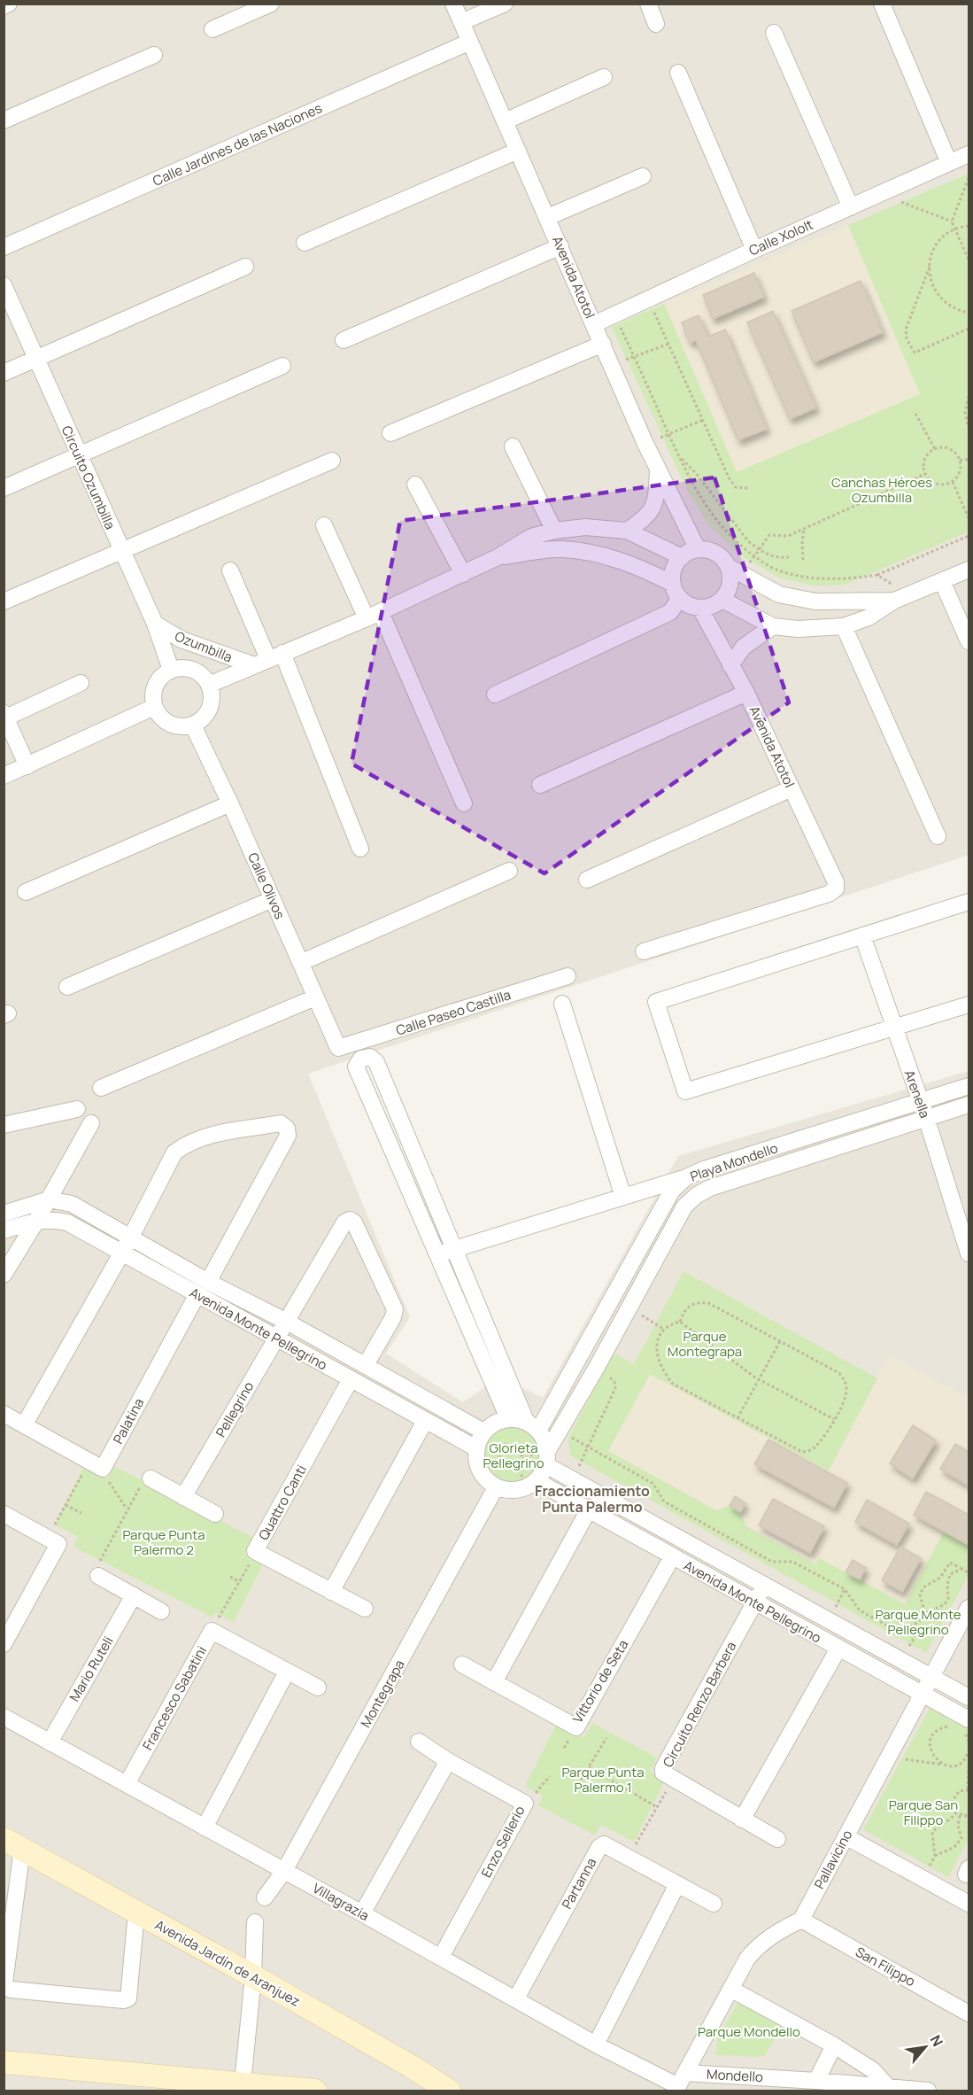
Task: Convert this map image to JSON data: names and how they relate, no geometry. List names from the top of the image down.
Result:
{
  "streets": {
    "street": [
      "Calle Jardines de las Naciones",
      "Calle Xololt",
      "Avenida Atotol",
      "Circuito Ozumbilla",
      "Ozumbilla",
      "Calle Olivos",
      "Calle Paseo Castilla",
      "Arenella",
      "Playa Mondello",
      "Avenida Monte Pellegrino",
      "Pellegrino",
      "Palatina",
      "Quattro Canti",
      "Mario Ruteli",
      "Vittorio de Seta",
      "Montegrapa",
      "Francesco Sabatini",
      "Circuito Renzo Barbera",
      "Enzo Sellerio",
      "Pallavicino",
      "Partanna",
      "Villagrazia",
      "Avenida Jardín de Aranjuez",
      "San Filippo",
      "Mondello"
    ]
  },
  "crossings": [
    ["Calle Jardines de las Naciones", "Avenida Atotol"],
    ["Calle Xololt", "Avenida Atotol"],
    ["Circuito Ozumbilla", "Ozumbilla"],
    ["Circuito Ozumbilla", "Calle Olivos"],
    ["Calle Olivos", "Calle Paseo Castilla"],
    ["Arenella", "Playa Mondello"],
    ["Playa Mondello", "Avenida Monte Pellegrino"],
    ["Avenida Monte Pellegrino", "Pellegrino"],
    ["Avenida Monte Pellegrino", "Palatina"],
    ["Avenida Monte Pellegrino", "Quattro Canti"],
    ["Avenida Monte Pellegrino", "Vittorio de Seta"],
    ["Avenida Monte Pellegrino", "Circuito Renzo Barbera"],
    ["Avenida Monte Pellegrino", "Pallavicino"],
    ["Mario Ruteli", "Villagrazia"],
    ["Montegrapa", "Villagrazia"],
    ["Francesco Sabatini", "Villagrazia"],
    ["Enzo Sellerio", "Villagrazia"],
    ["Pallavicino", "San Filippo"],
    ["Partanna", "Villagrazia"],
    ["Villagrazia", "Mondello"]
  ],
  "districts": ["Fraccionamiento Punta Palermo"],
  "parks": [
    "Canchas Héroes Ozumbilla",
    "Parque Montegrapa",
    "Glorieta Pellegrino",
    "Parque Punta Palermo 2",
    "Parque Monte Pellegrino",
    "Parque Punta Palermo 1",
    "Parque San Filippo",
    "Parque Mondello"
  ],
  "north": "top right"
}
